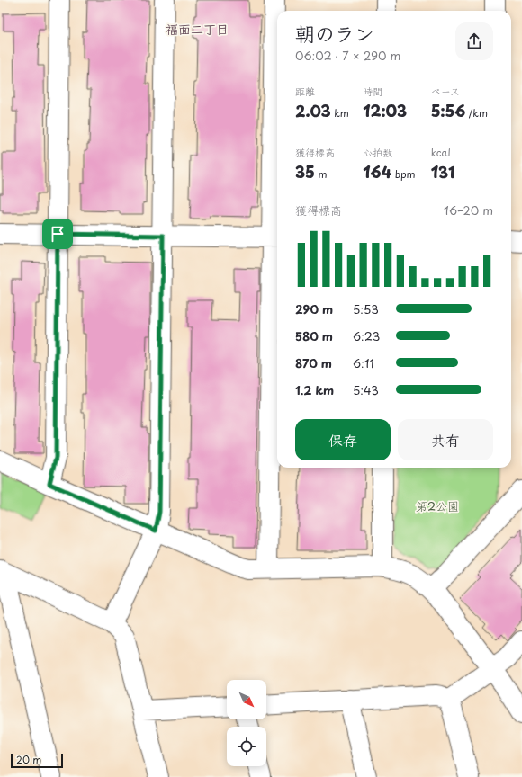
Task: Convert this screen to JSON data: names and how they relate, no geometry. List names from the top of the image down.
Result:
{
  "districts": ["福面二丁目"],
  "parks": ["第2公園"],
  "scale_bar": "20 m",
  "north": "bottom right",
  "page": {
    "heading": ["朝のラン", "06:02 · 7 × 290 m"],
    "stats": [
      ["距離", "2.03 km"],
      ["時間", "12:03"],
      ["ペース", "5:56 /km"],
      ["獲得標高", "35 m"],
      ["心拍数", "164 bpm"],
      ["kcal", "131"]
    ],
    "chart": ["獲得標高", "16–20 m"],
    "list": [
      {
        "name": "290 m",
        "note": "5:53"
      },
      {
        "name": "580 m",
        "note": "6:23"
      },
      {
        "name": "870 m",
        "note": "6:11"
      },
      {
        "name": "1.2 km",
        "note": "5:43"
      }
    ],
    "buttons": ["保存", "共有"],
    "scale": "20 m"
  }
}
